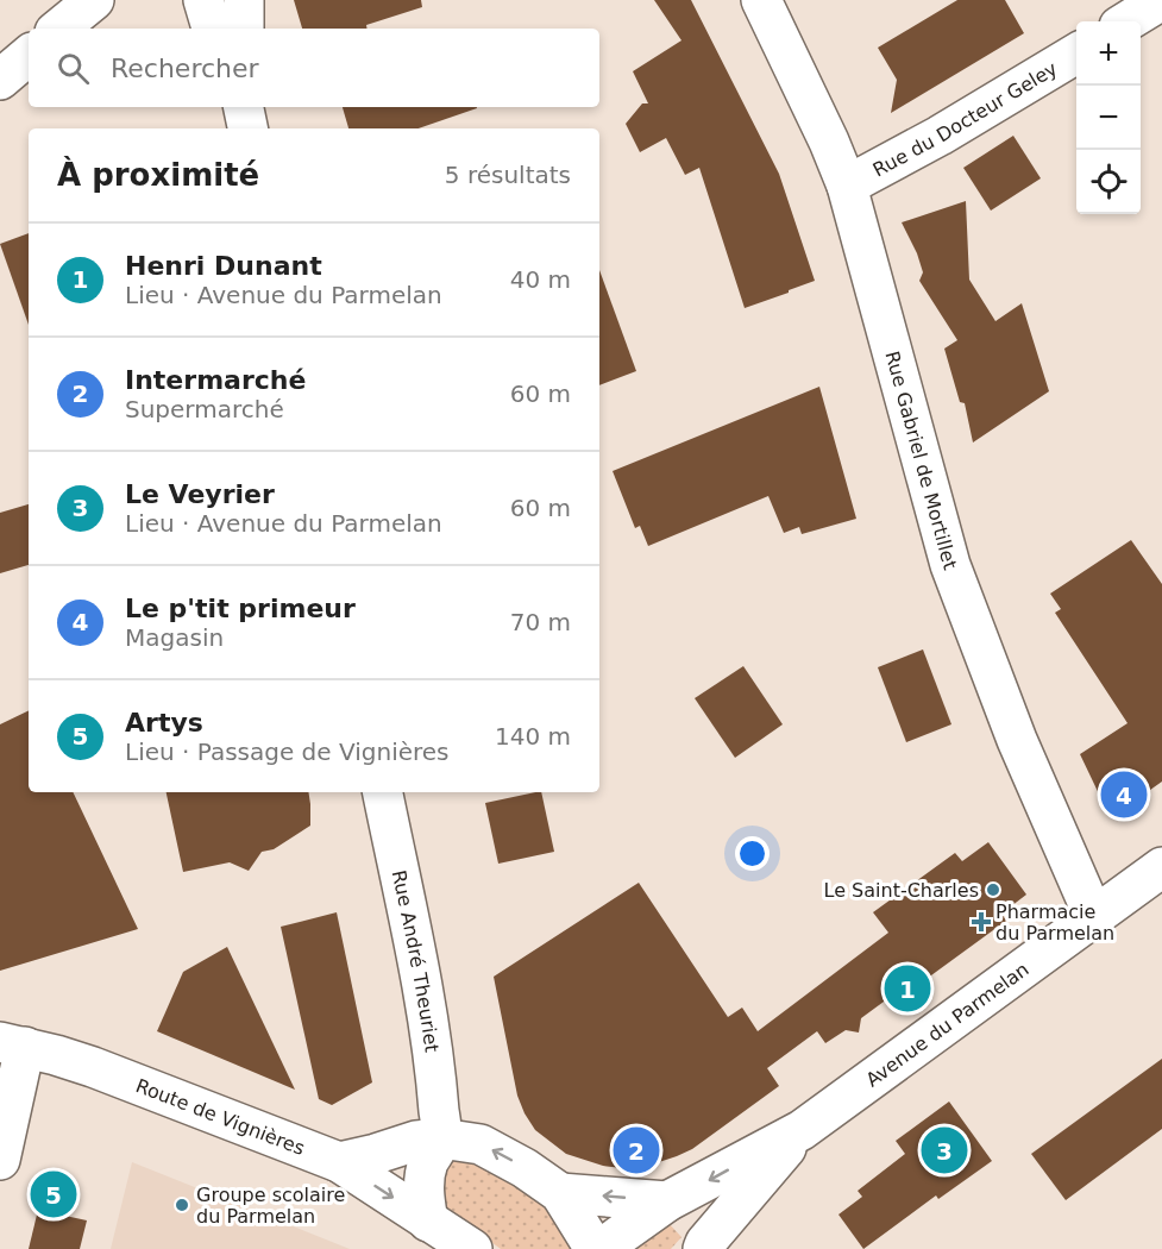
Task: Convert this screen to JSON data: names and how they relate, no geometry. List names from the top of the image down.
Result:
{
  "streets": {
    "street": [
      "Rue du Docteur Geley",
      "Rue Gabriel de Mortillet",
      "Rue André Theuriet",
      "Avenue du Parmelan",
      "Route de Vignières"
    ]
  },
  "crossings": [
    ["Rue du Docteur Geley", "Rue Gabriel de Mortillet"],
    ["Rue Gabriel de Mortillet", "Avenue du Parmelan"]
  ],
  "places": {
    "other": ["Le Saint-Charles", "Groupe scolaire du Parmelan"],
    "health": ["Pharmacie du Parmelan"]
  },
  "page": {
    "map_buttons": ["+", "−"],
    "search": "Rechercher",
    "heading": ["À proximité", "5 résultats"],
    "list": [
      {
        "mark": "1",
        "name": "Henri Dunant",
        "note": "Lieu · Avenue du Parmelan",
        "value": "40 m"
      },
      {
        "mark": "2",
        "name": "Intermarché",
        "note": "Supermarché",
        "value": "60 m"
      },
      {
        "mark": "3",
        "name": "Le Veyrier",
        "note": "Lieu · Avenue du Parmelan",
        "value": "60 m"
      },
      {
        "mark": "4",
        "name": "Le p'tit primeur",
        "note": "Magasin",
        "value": "70 m"
      },
      {
        "mark": "5",
        "name": "Artys",
        "note": "Lieu · Passage de Vignières",
        "value": "140 m"
      }
    ],
    "pins": [
      "4",
      "1",
      "2",
      "3",
      "5"
    ]
  }
}
